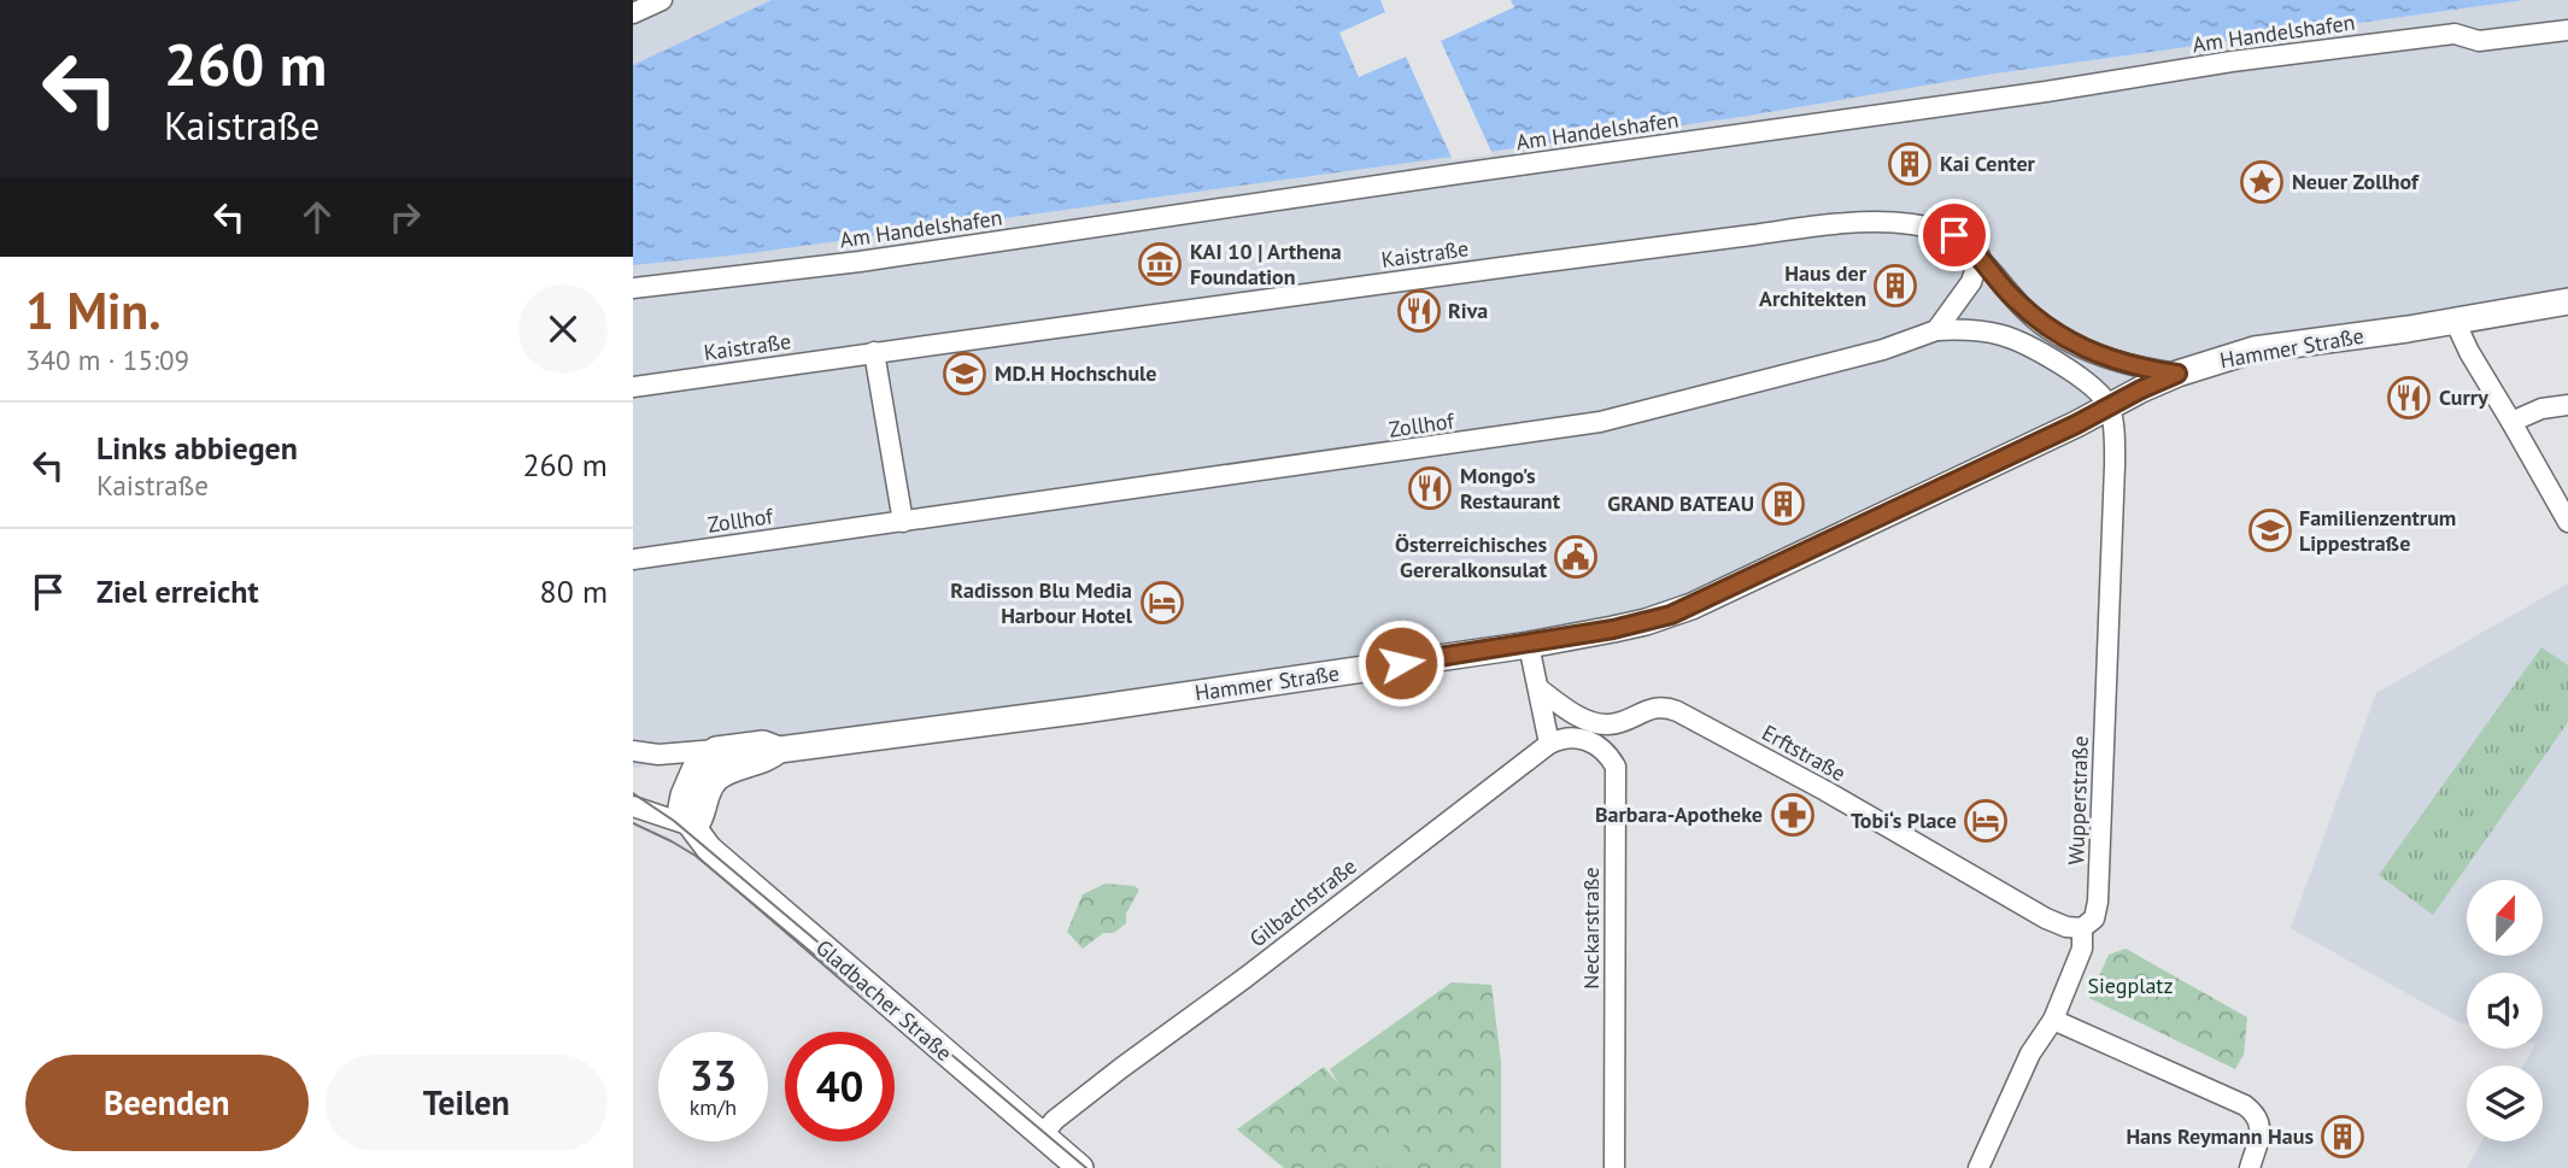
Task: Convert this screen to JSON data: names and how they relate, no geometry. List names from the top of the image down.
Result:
{
  "streets": {
    "street": [
      "Am Handelshafen",
      "Kaistraße",
      "Hammer Straße",
      "Zollhof",
      "Erftstraße",
      "Wupperstraße",
      "Gilbachstraße",
      "Neckarstraße",
      "Gladbacher Straße"
    ]
  },
  "crossings": [
    ["Kaistraße", "Hammer Straße"],
    ["Hammer Straße", "Zollhof"],
    ["Hammer Straße", "Wupperstraße"],
    ["Hammer Straße", "Gladbacher Straße"],
    ["Zollhof", "Wupperstraße"],
    ["Erftstraße", "Wupperstraße"],
    ["Gilbachstraße", "Neckarstraße"],
    ["Gilbachstraße", "Gladbacher Straße"]
  ],
  "parks": ["Siegplatz"],
  "places": {
    "building": [
      "Kai Center",
      "Haus der Architekten",
      "GRAND BATEAU",
      "Hans Reymann Haus"
    ],
    "place": ["Neuer Zollhof"],
    "museum": ["KAI 10 | Arthena Foundation"],
    "restaurant": ["Riva", "Curry", "Mongo's Restaurant"],
    "school or university": ["MD.H Hochschule", "Familienzentrum Lippestraße"],
    "public building": ["Österreichisches Gereralkonsulat"],
    "hotel": ["Radisson Blu Media Harbour Hotel", "Tobi‘s Place"],
    "pharmacy": ["Barbara-Apotheke"]
  },
  "north": "top",
  "page": {
    "turn": ["260 m", "Kaistraße"],
    "heading": ["1 Min.", "340 m · 15:09"],
    "list": [
      {
        "name": "Links abbiegen",
        "note": "Kaistraße",
        "value": "260 m"
      },
      {
        "name": "Ziel erreicht",
        "value": "80 m"
      }
    ],
    "speed": "33 km/h",
    "limit": "40",
    "buttons": ["Beenden", "Teilen"]
  }
}
